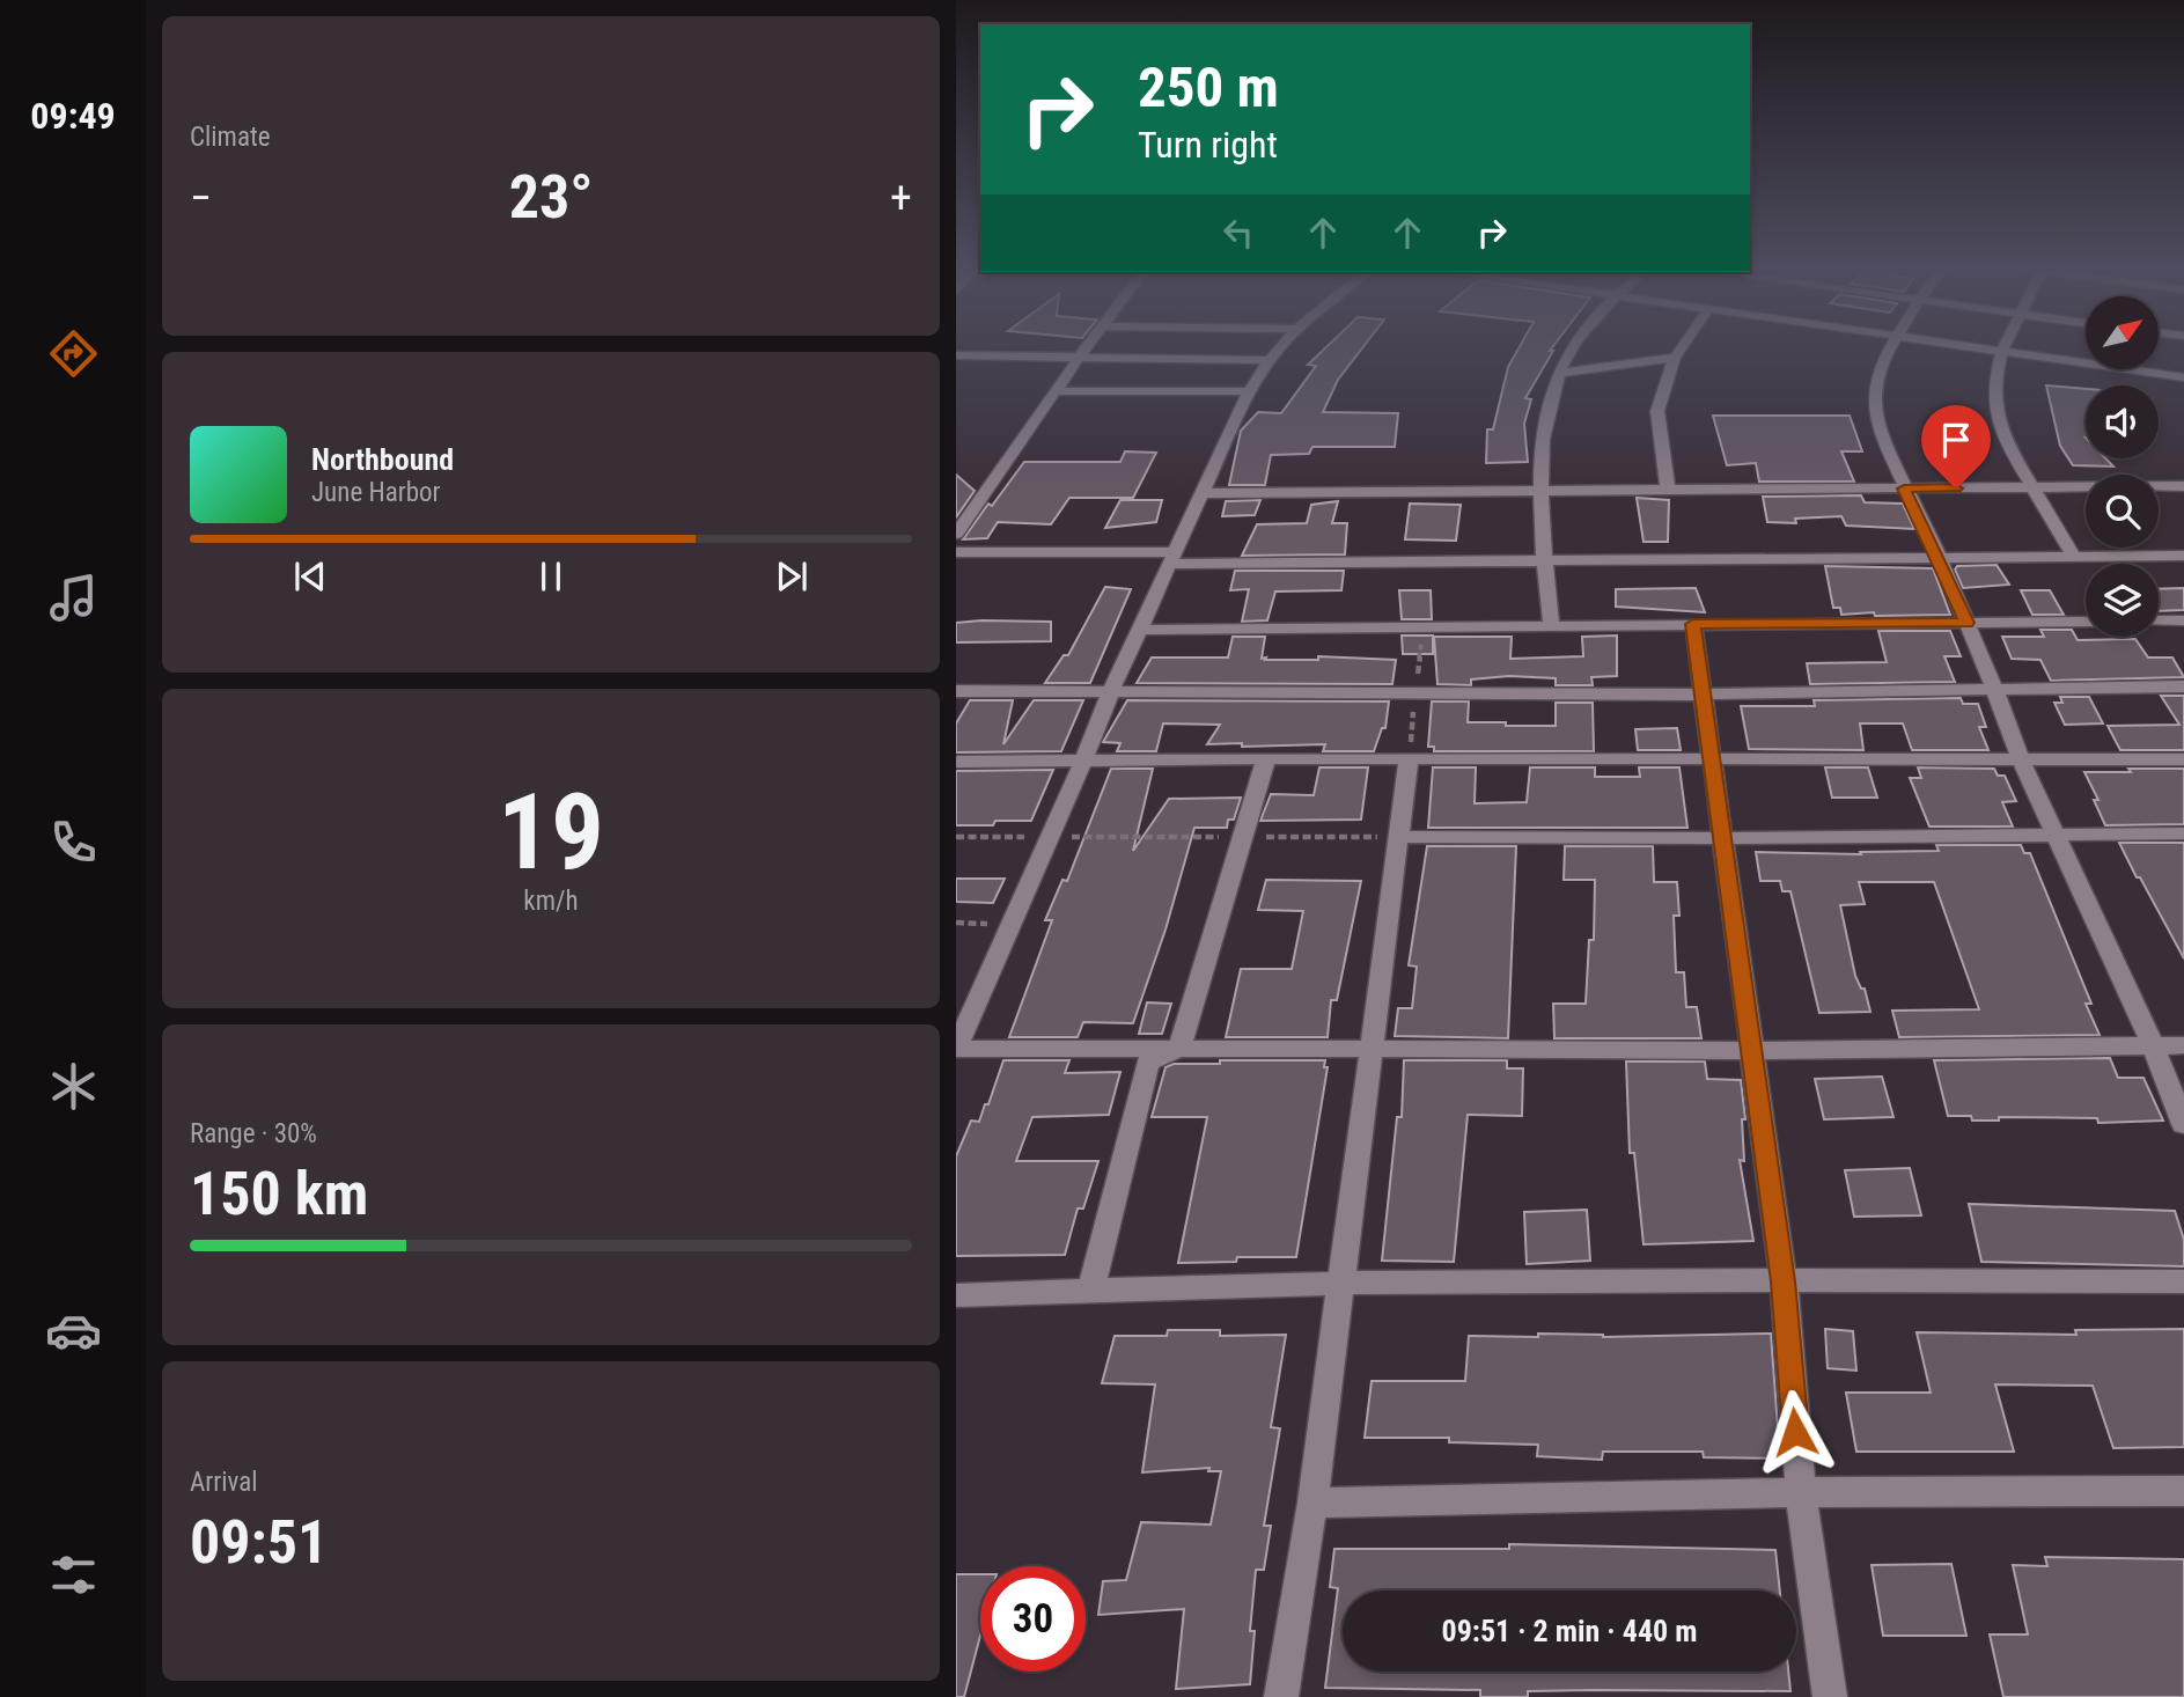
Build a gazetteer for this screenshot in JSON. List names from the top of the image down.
{
  "north": "top right",
  "page": {
    "tabs": "09:49",
    "tile": [
      "Climate",
      ["19", "km/h"],
      ["Range · 30%", "150 km"],
      ["Arrival", "09:51"]
    ],
    "turn": ["250 m", "Turn right"],
    "heat": ["−", "23°", "+"],
    "song": ["Northbound", "June Harbor"],
    "limit": "30",
    "trip": "09:51 · 2 min · 440 m"
  }
}
